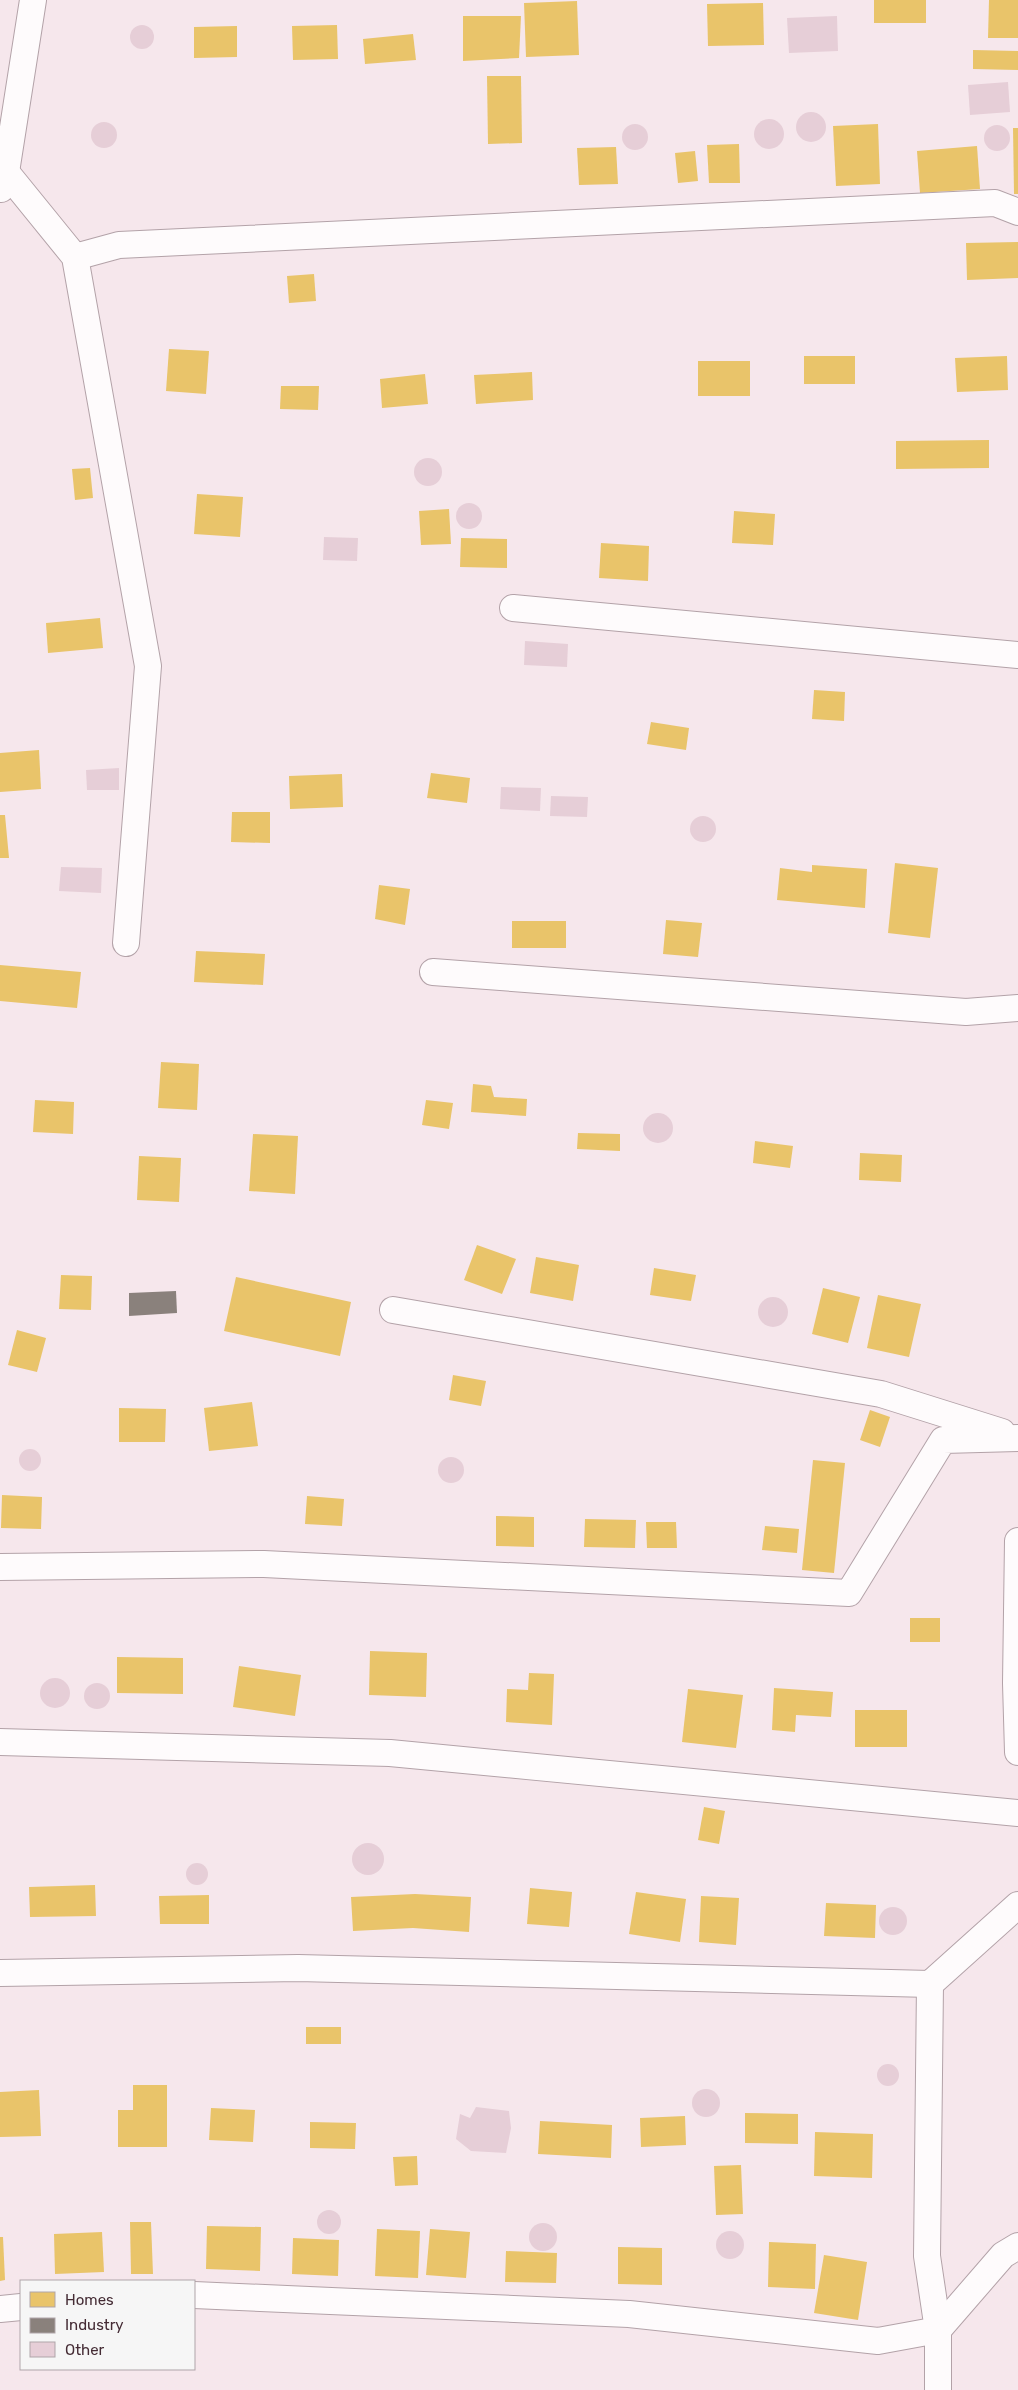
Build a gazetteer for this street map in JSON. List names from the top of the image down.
{
  "legend": ["Homes", "Industry", "Other"]
}
